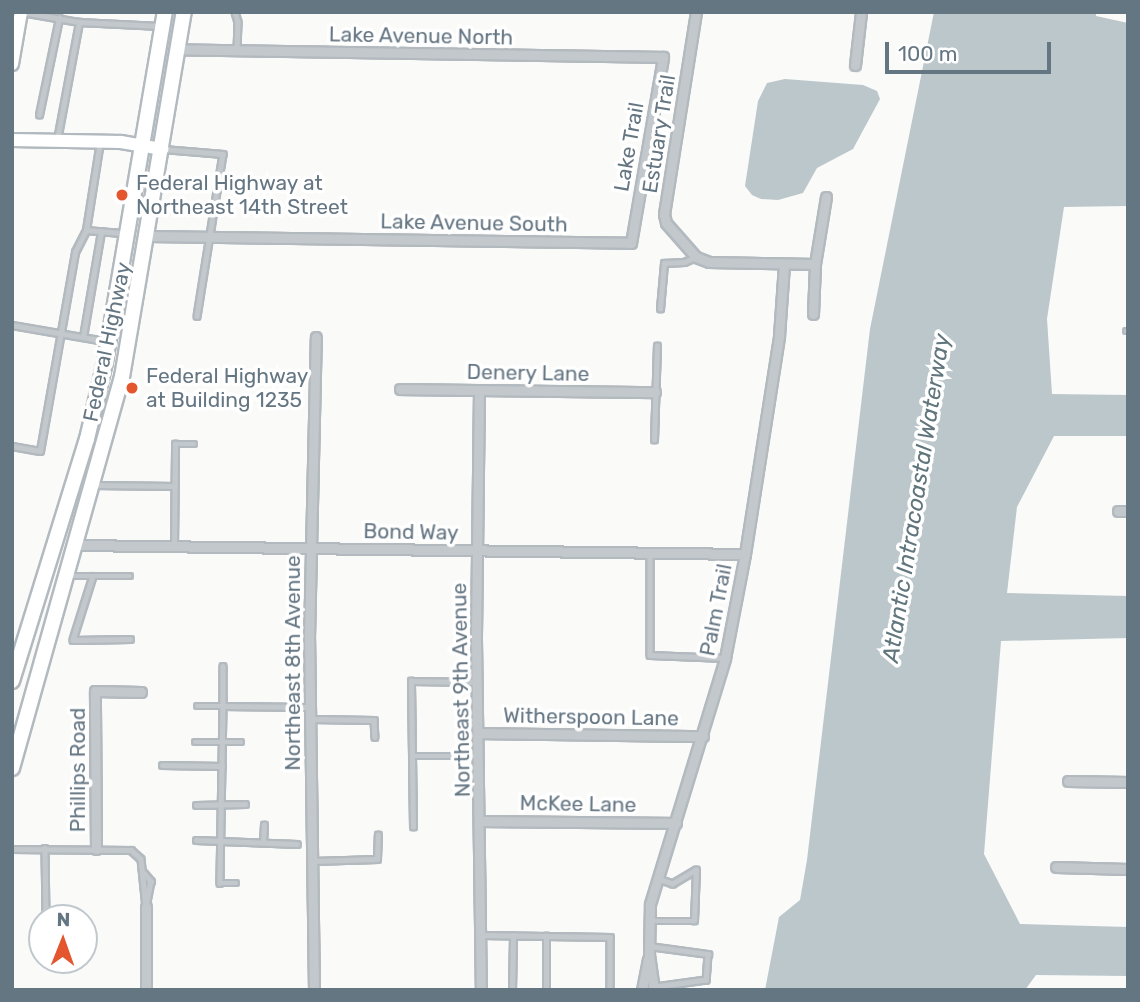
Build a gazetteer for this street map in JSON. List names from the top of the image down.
{
  "streets": {
    "main road": ["Federal Highway"],
    "street": [
      "Lake Avenue North",
      "Estuary Trail",
      "Lake Trail",
      "Lake Avenue South",
      "Denery Lane",
      "Bond Way",
      "Palm Trail",
      "Northeast 8th Avenue",
      "Northeast 9th Avenue",
      "Witherspoon Lane",
      "Phillips Road",
      "McKee Lane"
    ]
  },
  "crossings": [
    ["Lake Avenue North", "Lake Trail"],
    ["Lake Avenue North", "Federal Highway"],
    ["Lake Trail", "Lake Avenue South"],
    ["Lake Avenue South", "Federal Highway"],
    ["Federal Highway", "Bond Way"],
    ["Denery Lane", "Northeast 9th Avenue"],
    ["Bond Way", "Palm Trail"],
    ["Bond Way", "Northeast 8th Avenue"],
    ["Bond Way", "Northeast 9th Avenue"],
    ["Palm Trail", "Witherspoon Lane"],
    ["Palm Trail", "McKee Lane"],
    ["Northeast 9th Avenue", "Witherspoon Lane"],
    ["Northeast 9th Avenue", "McKee Lane"]
  ],
  "water": ["Atlantic Intracoastal Waterway"],
  "places": ["Federal Highway at Northeast 14th Street", "Federal Highway at Building 1235"],
  "scale_bar": "100 m",
  "north": "top"
}
